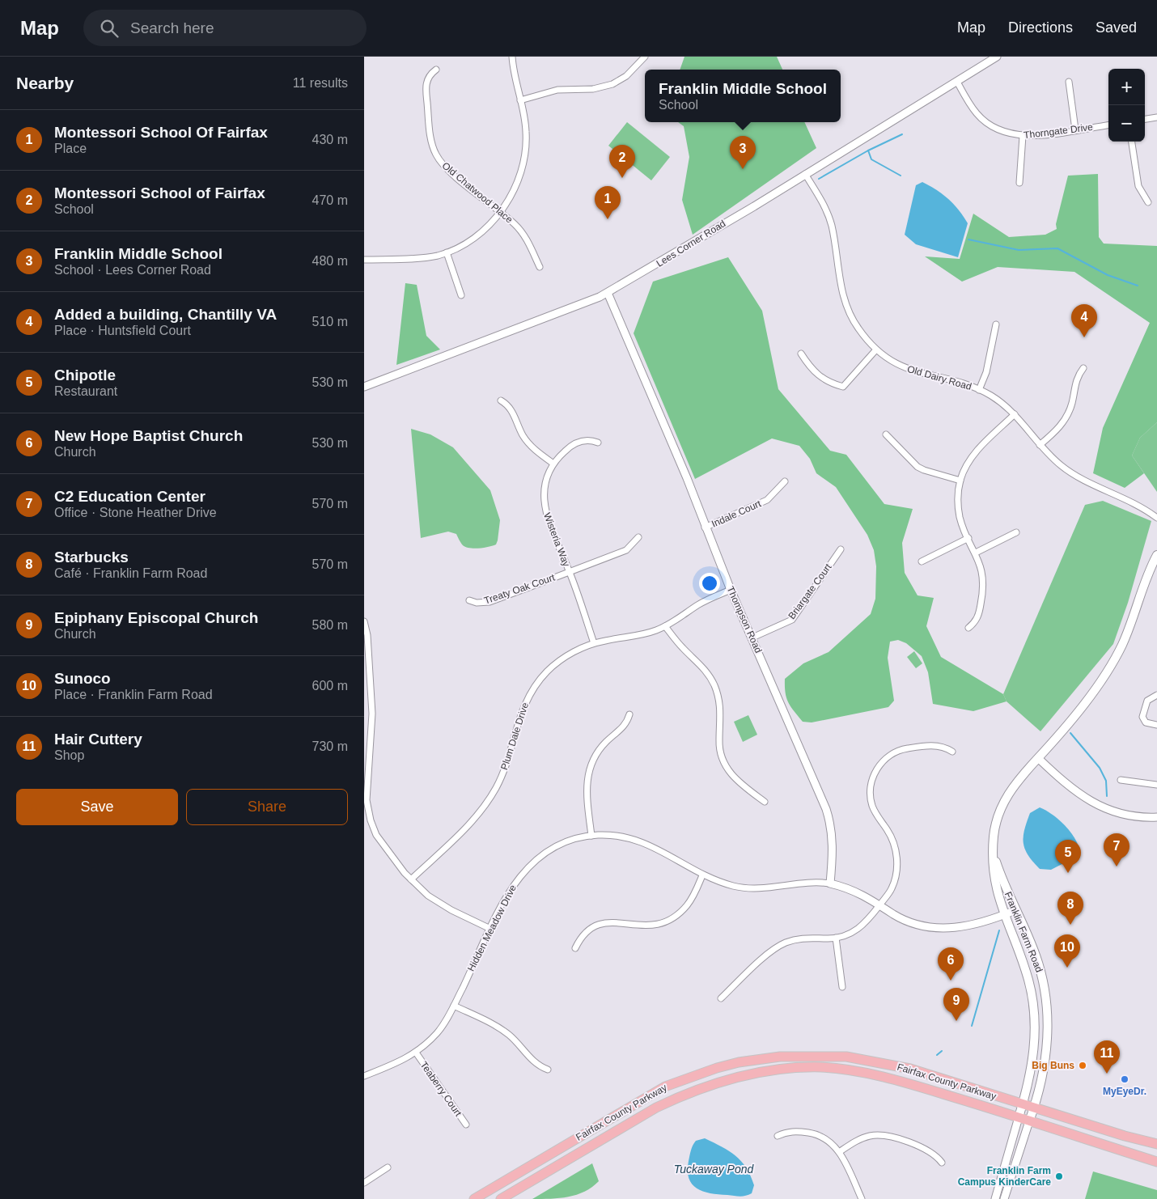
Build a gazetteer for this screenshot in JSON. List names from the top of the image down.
{
  "streets": {
    "highway": ["Fairfax County Parkway"],
    "main road": ["Franklin Farm Road"],
    "street": [
      "Thorngate Drive",
      "Old Chatwood Place",
      "Lees Corner Road",
      "Old Dairy Road",
      "Indale Court",
      "Wisteria Way",
      "Treaty Oak Court",
      "Briargate Court",
      "Thompson Road",
      "Plum Dale Drive",
      "Hidden Meadow Drive",
      "Teaberry Court"
    ]
  },
  "crossings": [
    ["Thorngate Drive", "Lees Corner Road"],
    ["Lees Corner Road", "Old Dairy Road"],
    ["Lees Corner Road", "Thompson Road"],
    ["Indale Court", "Thompson Road"],
    ["Wisteria Way", "Treaty Oak Court"],
    ["Wisteria Way", "Plum Dale Drive"],
    ["Briargate Court", "Thompson Road"],
    ["Thompson Road", "Plum Dale Drive"],
    ["Thompson Road", "Hidden Meadow Drive"],
    ["Hidden Meadow Drive", "Franklin Farm Road"],
    ["Hidden Meadow Drive", "Teaberry Court"],
    ["Franklin Farm Road", "Fairfax County Parkway"]
  ],
  "water": ["Tuckaway Pond"],
  "places": ["Big Buns", "MyEyeDr.", "Franklin Farm Campus KinderCare"],
  "page": {
    "header": "Map",
    "search": "Search here",
    "nav": ["Map", "Directions", "Saved"],
    "heading": ["Nearby", "11 results"],
    "map_buttons": ["+", "−"],
    "popup": ["Franklin Middle School", "School"],
    "list": [
      {
        "mark": "1",
        "name": "Montessori School Of Fairfax",
        "note": "Place",
        "value": "430 m"
      },
      {
        "mark": "2",
        "name": "Montessori School of Fairfax",
        "note": "School",
        "value": "470 m"
      },
      {
        "mark": "3",
        "name": "Franklin Middle School",
        "note": "School · Lees Corner Road",
        "value": "480 m"
      },
      {
        "mark": "4",
        "name": "Added a building, Chantilly VA",
        "note": "Place · Huntsfield Court",
        "value": "510 m"
      },
      {
        "mark": "5",
        "name": "Chipotle",
        "note": "Restaurant",
        "value": "530 m"
      },
      {
        "mark": "6",
        "name": "New Hope Baptist Church",
        "note": "Church",
        "value": "530 m"
      },
      {
        "mark": "7",
        "name": "C2 Education Center",
        "note": "Office · Stone Heather Drive",
        "value": "570 m"
      },
      {
        "mark": "8",
        "name": "Starbucks",
        "note": "Café · Franklin Farm Road",
        "value": "570 m"
      },
      {
        "mark": "9",
        "name": "Epiphany Episcopal Church",
        "note": "Church",
        "value": "580 m"
      },
      {
        "mark": "10",
        "name": "Sunoco",
        "note": "Place · Franklin Farm Road",
        "value": "600 m"
      },
      {
        "mark": "11",
        "name": "Hair Cuttery",
        "note": "Shop",
        "value": "730 m"
      }
    ],
    "pins": [
      "3",
      "2",
      "1",
      "4",
      "7",
      "5",
      "8",
      "10",
      "6",
      "9",
      "11"
    ],
    "buttons": ["Save", "Share"]
  }
}
